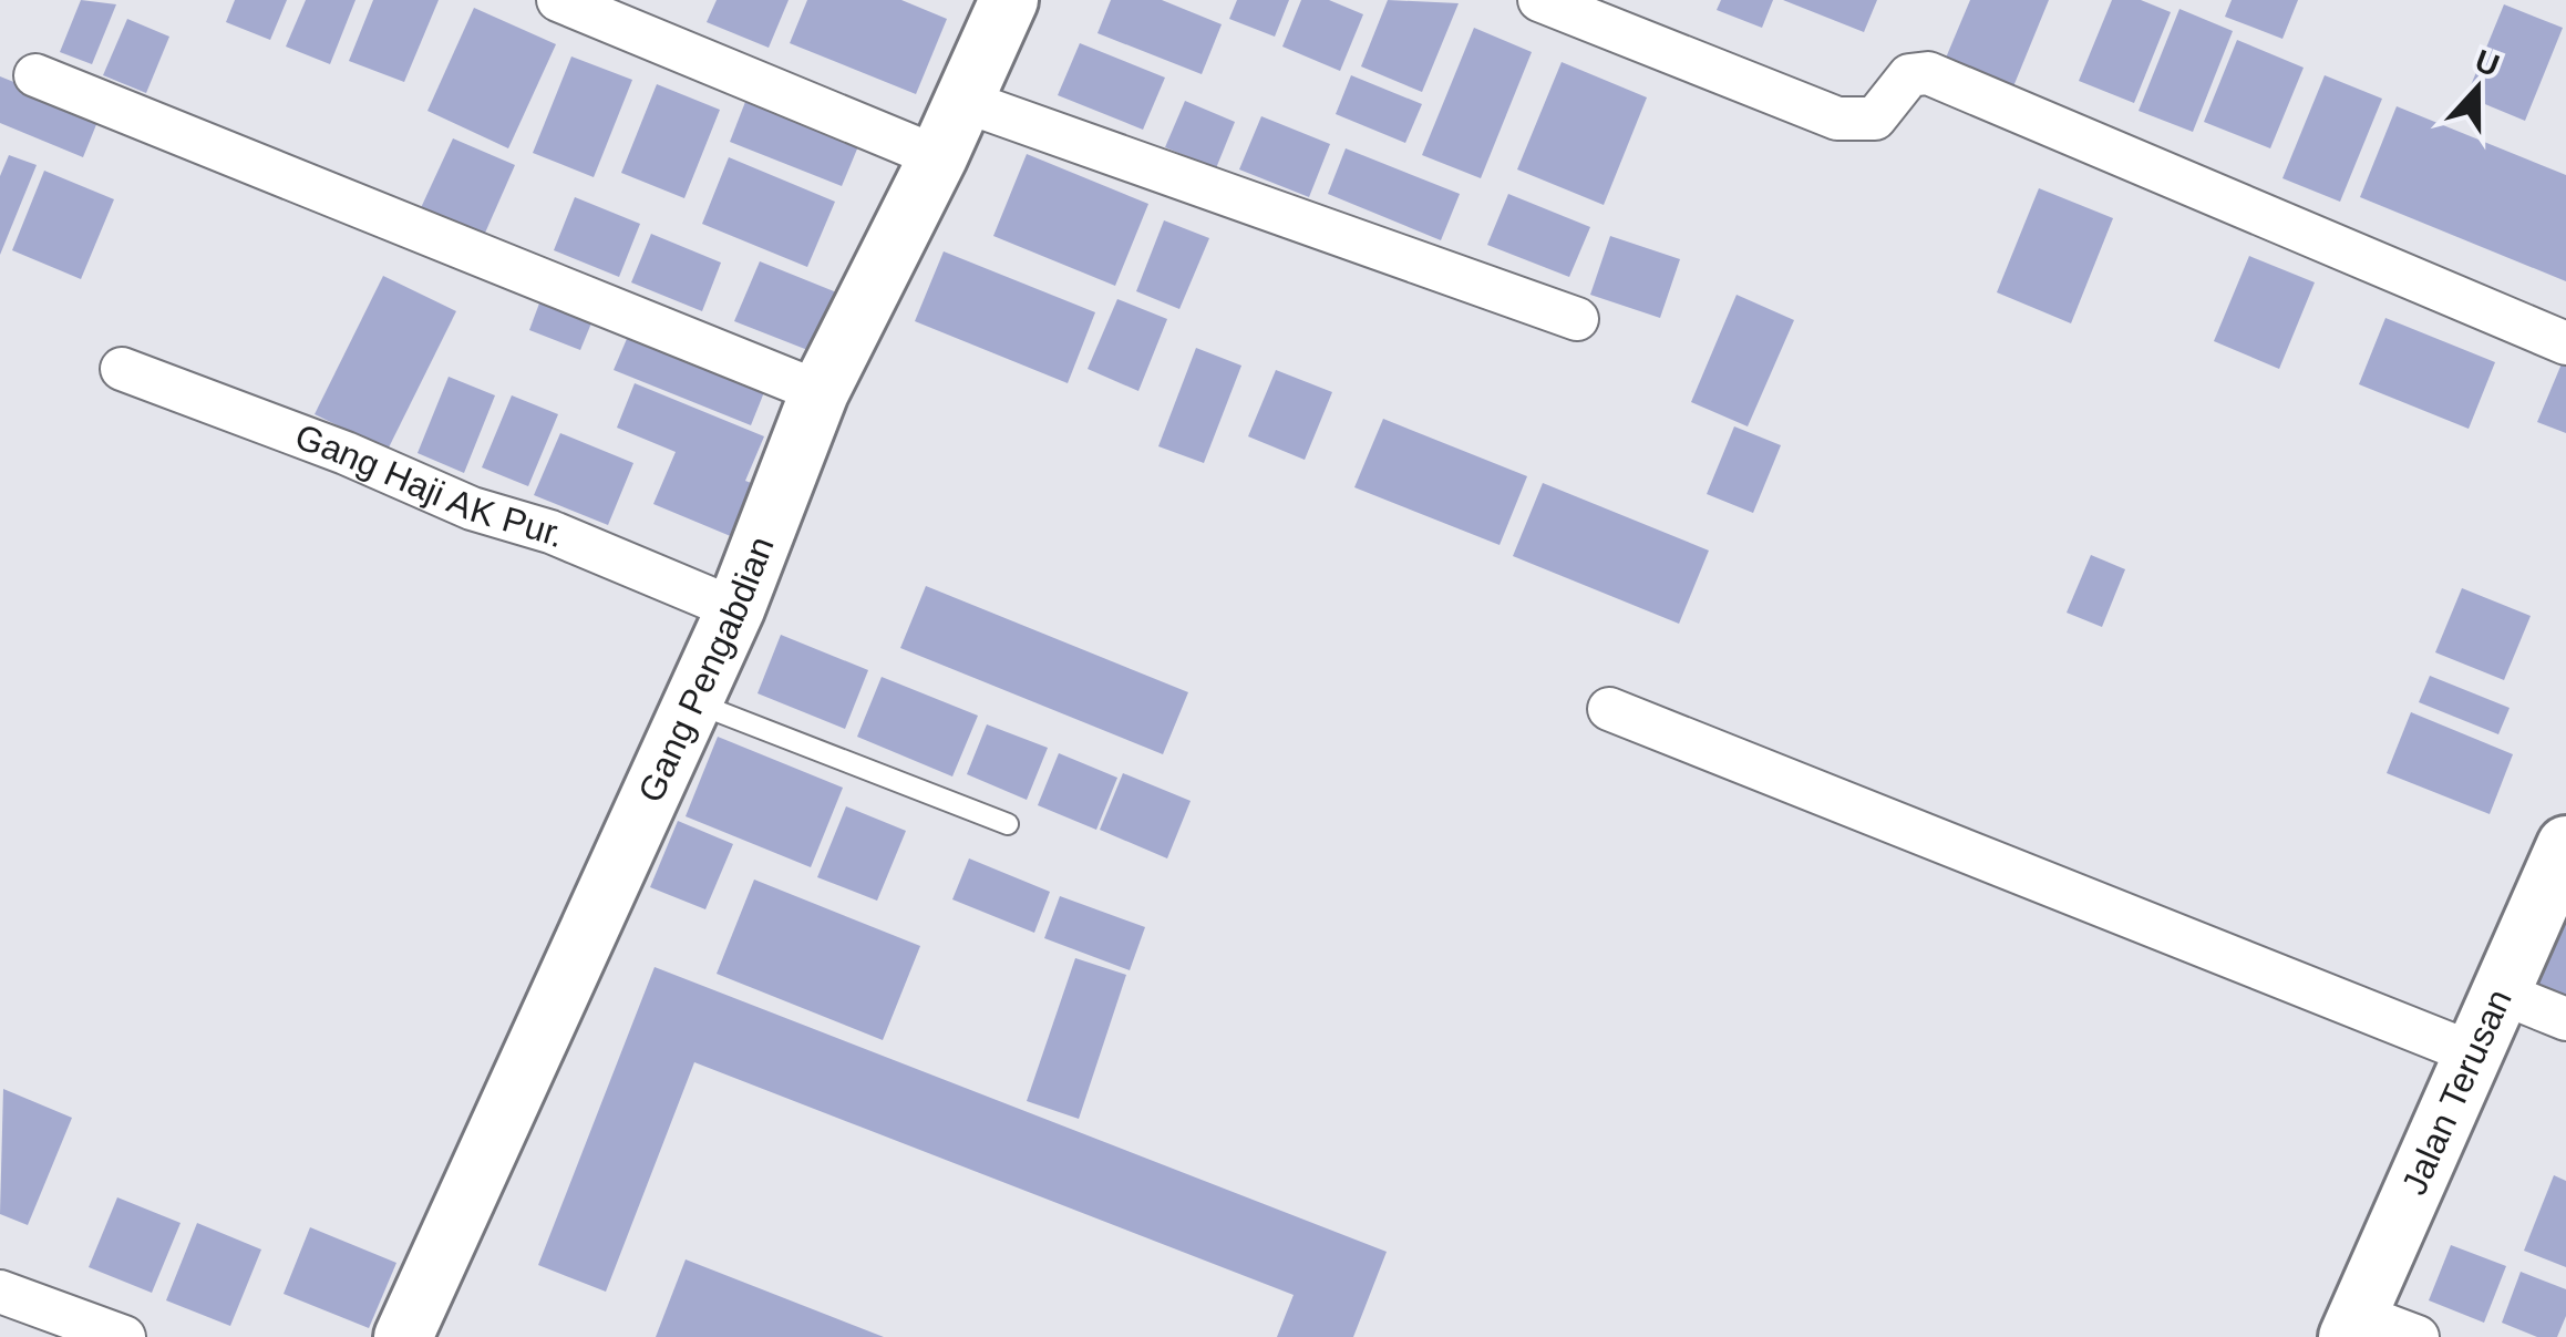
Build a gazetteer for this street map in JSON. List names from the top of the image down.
{
  "streets": {
    "street": ["Gang Haji AK Pur.", "Gang Pengabdian", "Jalan Terusan"]
  },
  "crossings": [
    ["Gang Haji AK Pur.", "Gang Pengabdian"]
  ],
  "north": "top"
}
